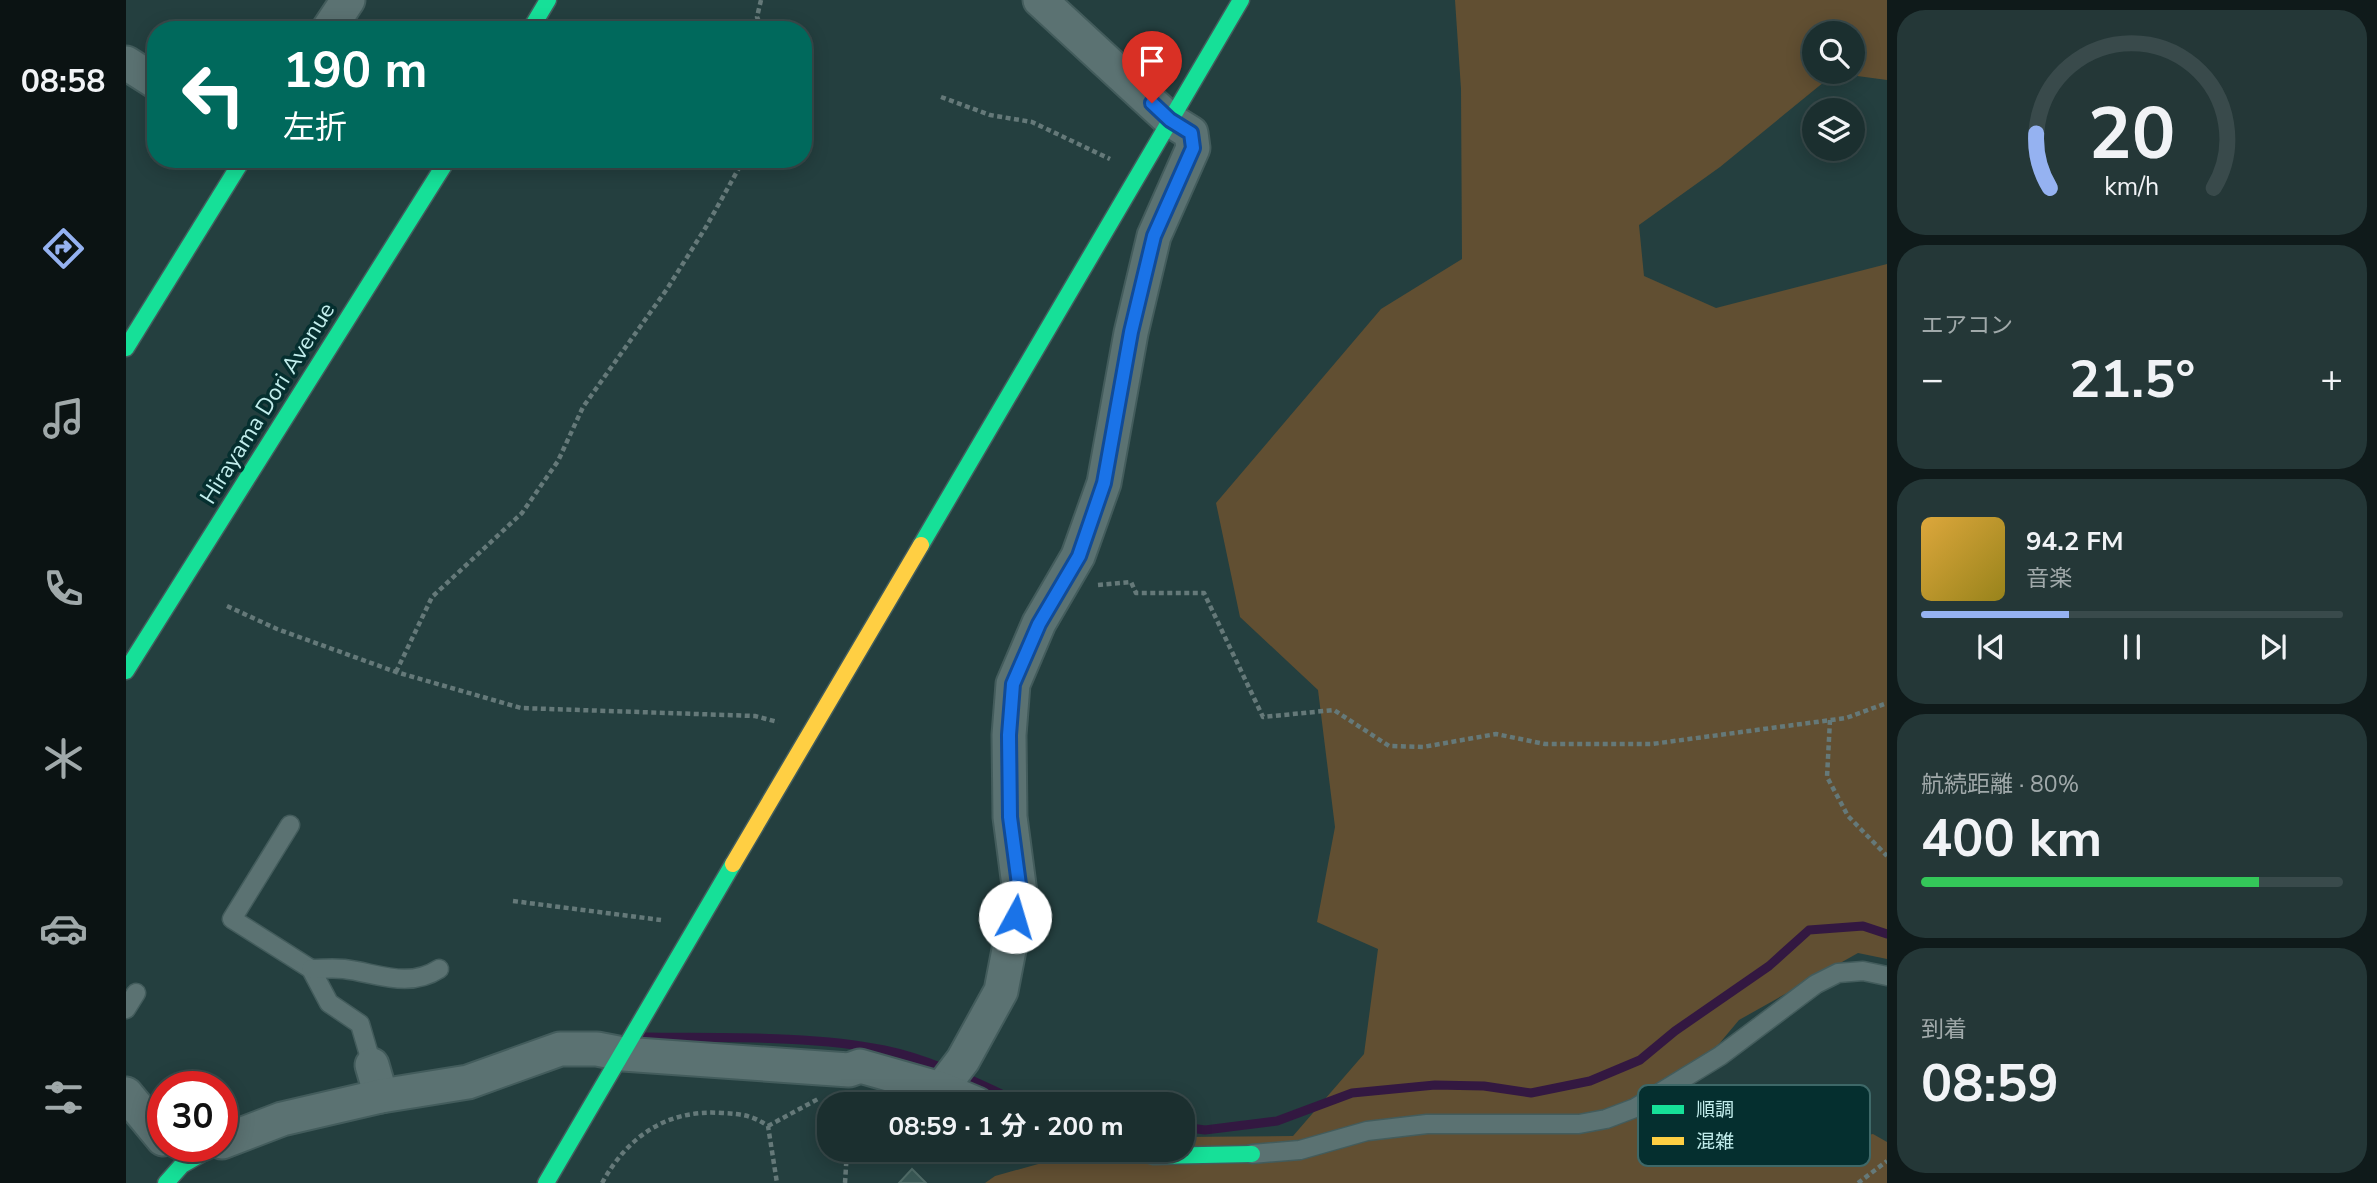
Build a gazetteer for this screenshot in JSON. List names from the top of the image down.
{
  "streets": {
    "street": ["Hirayama Dori Avenue"]
  },
  "legend": ["順調", "混雑"],
  "page": {
    "tabs": "08:58",
    "turn": ["190 m", "左折"],
    "tile": [
      "エアコン",
      ["航続距離 · 80%", "400 km"],
      ["到着", "08:59"]
    ],
    "heat": ["−", "21.5°", "+"],
    "song": ["94.2 FM", "音楽"],
    "limit": "30",
    "trip": "08:59 · 1 分 · 200 m",
    "gauge": ["20", "km/h"]
  }
}
